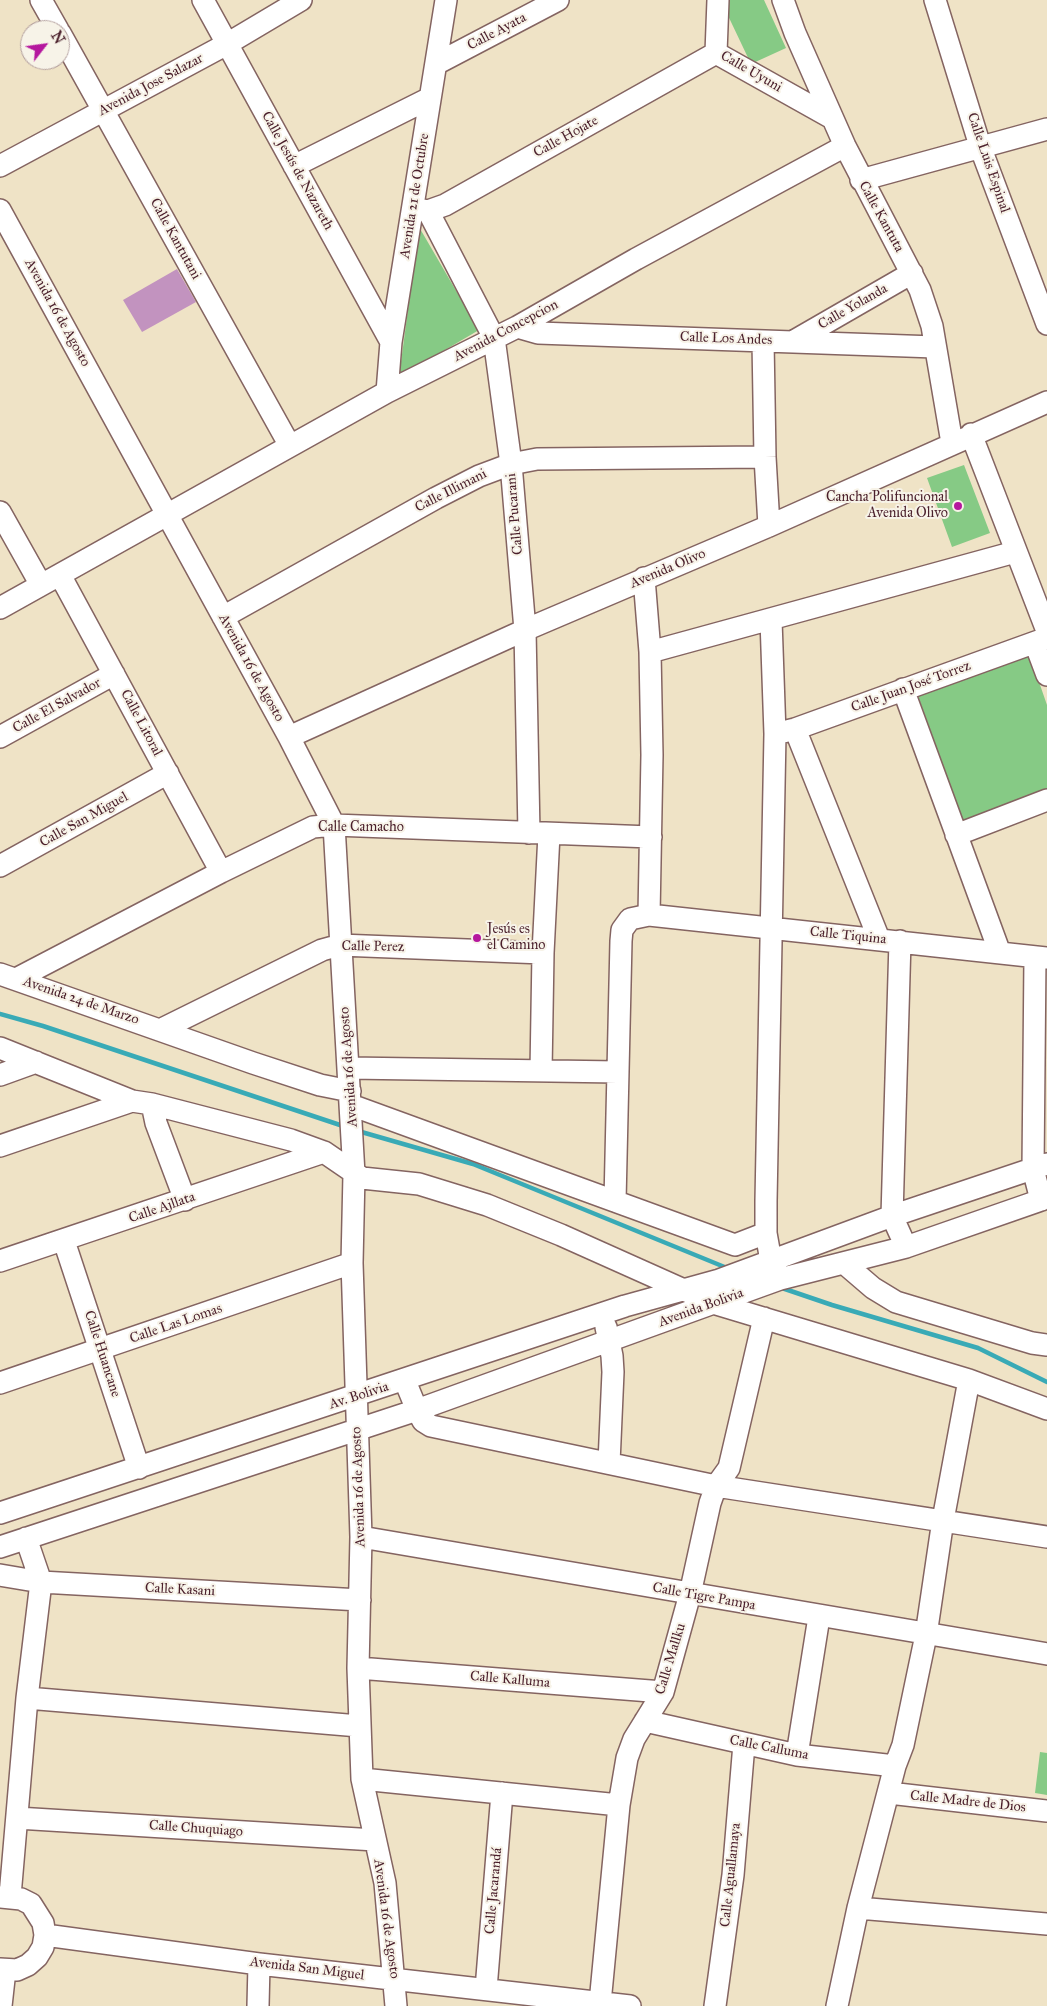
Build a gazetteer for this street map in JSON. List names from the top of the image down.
{
  "streets": {
    "street": [
      "Calle Ayata",
      "Calle Uyuni",
      "Avenida Jose Salazar",
      "Calle Hojate",
      "Calle Luis Espinal",
      "Calle Jesús de Nazareth",
      "Avenida 21 de Octubre",
      "Calle Kantuta",
      "Calle Kantutani",
      "Calle Yolanda",
      "Avenida 16 de Agosto",
      "Avenida Concepcion",
      "Calle Los Andes",
      "Calle Illimani",
      "Calle Pucarani",
      "Avenida Olivo",
      "Calle Juan José Torrez",
      "Calle El Salvador",
      "Calle Litoral",
      "Calle San Miguel",
      "Calle Camacho",
      "Calle Tiquina",
      "Calle Perez",
      "Avenida 24 de Marzo",
      "Calle Ajllata",
      "Avenida Bolivia",
      "Calle Las Lomas",
      "Calle Huancane",
      "Av. Bolivia",
      "Calle Kasani",
      "Calle Tigre Pampa",
      "Calle Mallku",
      "Calle Kalluma",
      "Calle Calluma",
      "Calle Madre de Dios",
      "Calle Chuquiago",
      "Calle Aguallamaya",
      "Calle Jacarandá",
      "Avenida San Miguel"
    ]
  },
  "crossings": [
    ["Calle Ayata", "Avenida 21 de Octubre"],
    ["Calle Uyuni", "Calle Hojate"],
    ["Calle Uyuni", "Calle Kantuta"],
    ["Avenida Jose Salazar", "Calle Jesús de Nazareth"],
    ["Avenida Jose Salazar", "Calle Kantutani"],
    ["Calle Hojate", "Avenida 21 de Octubre"],
    ["Calle Hojate", "Calle Pucarani"],
    ["Calle Jesús de Nazareth", "Avenida 21 de Octubre"],
    ["Avenida 21 de Octubre", "Avenida Concepcion"],
    ["Avenida 21 de Octubre", "Calle Pucarani"],
    ["Calle Kantuta", "Calle Yolanda"],
    ["Calle Kantuta", "Avenida Concepcion"],
    ["Calle Kantuta", "Calle Los Andes"],
    ["Calle Kantuta", "Avenida Olivo"],
    ["Calle Kantutani", "Avenida Concepcion"],
    ["Calle Yolanda", "Calle Los Andes"],
    ["Avenida 16 de Agosto", "Avenida Concepcion"],
    ["Avenida 16 de Agosto", "Calle Illimani"],
    ["Avenida 16 de Agosto", "Avenida Olivo"],
    ["Avenida 16 de Agosto", "Calle Camacho"],
    ["Avenida 16 de Agosto", "Calle Perez"],
    ["Avenida 16 de Agosto", "Avenida 24 de Marzo"],
    ["Avenida 16 de Agosto", "Avenida Bolivia"],
    ["Avenida 16 de Agosto", "Calle Las Lomas"],
    ["Avenida 16 de Agosto", "Av. Bolivia"],
    ["Avenida 16 de Agosto", "Calle Kasani"],
    ["Avenida 16 de Agosto", "Calle Tigre Pampa"],
    ["Avenida 16 de Agosto", "Calle Kalluma"],
    ["Avenida 16 de Agosto", "Calle Chuquiago"],
    ["Avenida 16 de Agosto", "Avenida San Miguel"],
    ["Avenida Concepcion", "Calle Los Andes"],
    ["Avenida Concepcion", "Calle Pucarani"],
    ["Avenida Concepcion", "Calle Litoral"],
    ["Calle Illimani", "Calle Pucarani"],
    ["Calle Pucarani", "Avenida Olivo"],
    ["Calle Pucarani", "Calle Camacho"],
    ["Calle Pucarani", "Calle Perez"],
    ["Calle El Salvador", "Calle Litoral"],
    ["Calle Litoral", "Calle San Miguel"],
    ["Calle Litoral", "Calle Camacho"],
    ["Calle Camacho", "Avenida 24 de Marzo"],
    ["Calle Perez", "Avenida 24 de Marzo"],
    ["Calle Ajllata", "Calle Huancane"],
    ["Avenida Bolivia", "Av. Bolivia"],
    ["Calle Las Lomas", "Calle Huancane"],
    ["Calle Huancane", "Av. Bolivia"],
    ["Calle Tigre Pampa", "Calle Mallku"],
    ["Calle Mallku", "Calle Kalluma"],
    ["Calle Mallku", "Calle Calluma"],
    ["Calle Mallku", "Avenida San Miguel"],
    ["Calle Calluma", "Calle Aguallamaya"],
    ["Calle Jacarandá", "Avenida San Miguel"]
  ],
  "places": ["Cancha Polifuncional Avenida Olivo", "Jesús es el Camino"],
  "north": "top right"
}
